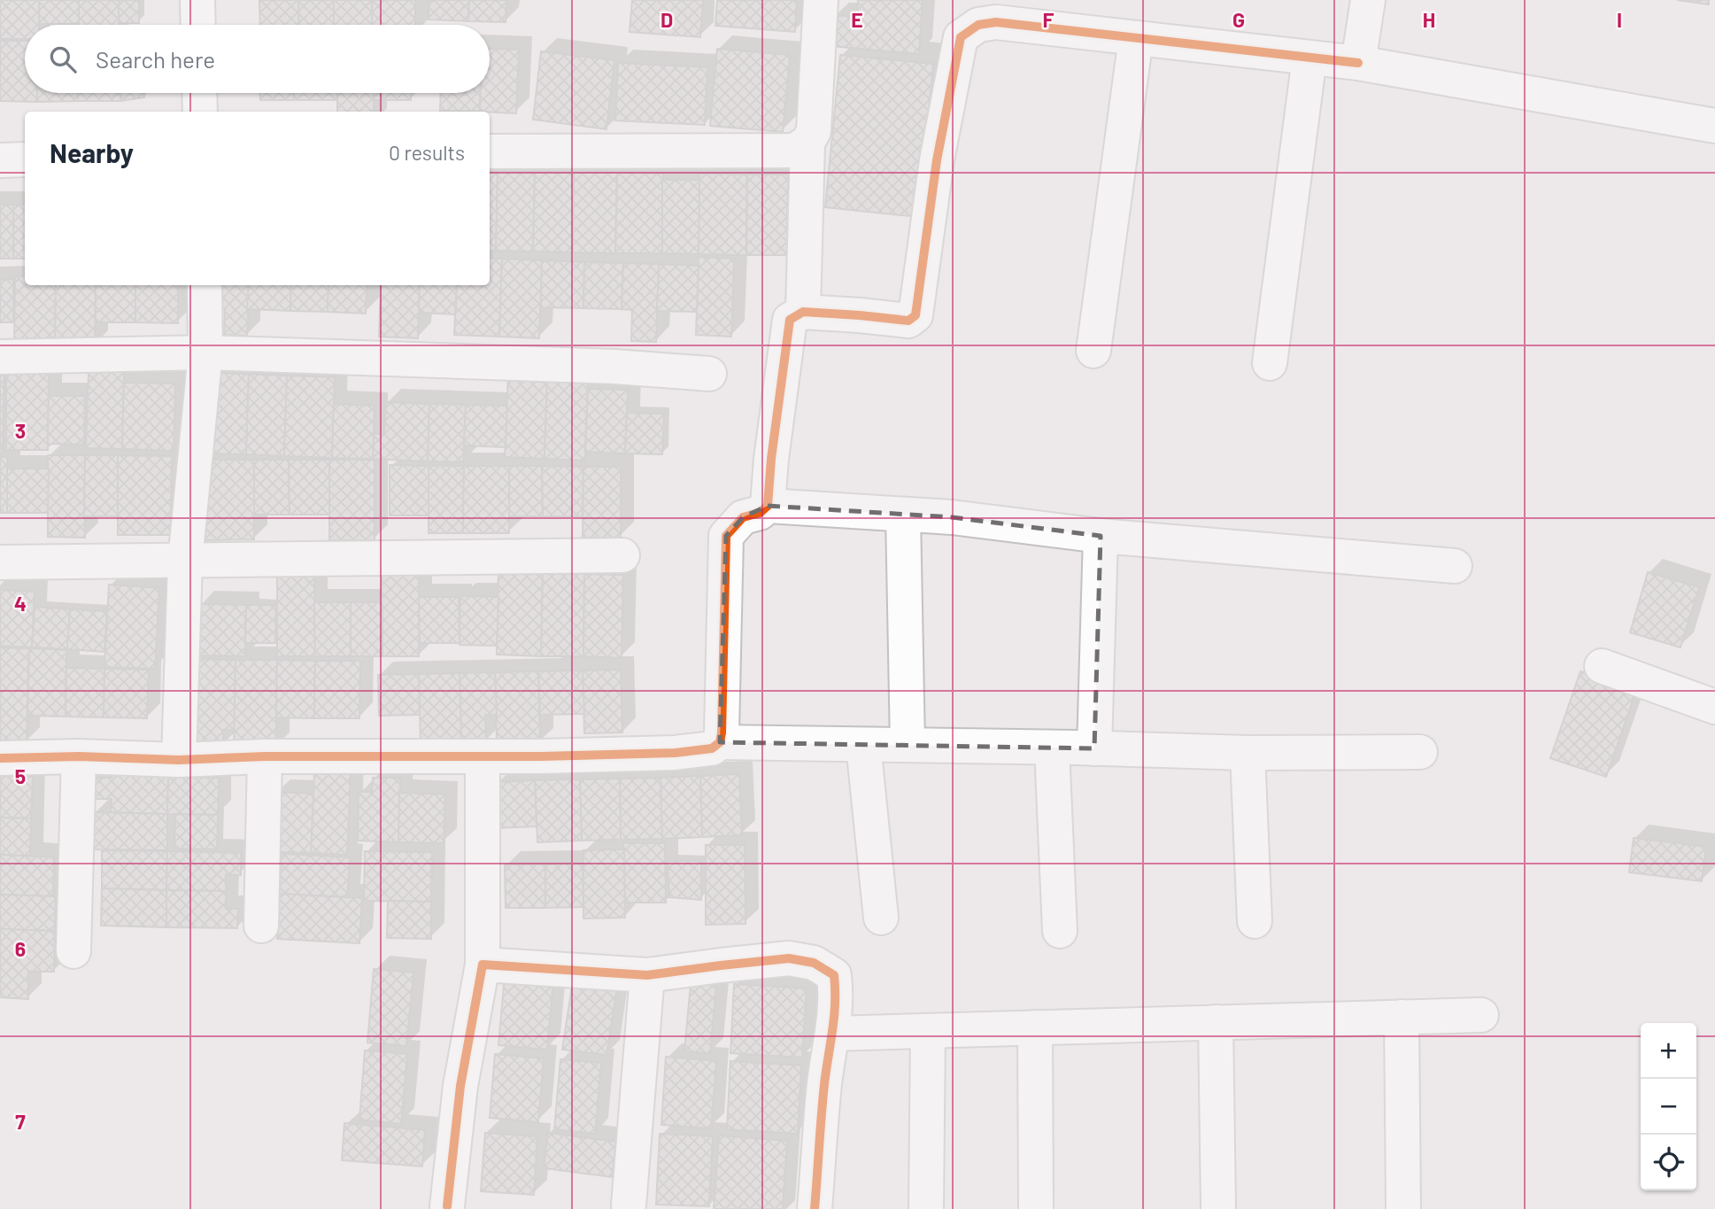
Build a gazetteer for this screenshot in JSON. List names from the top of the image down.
{
  "page": {
    "search": "Search here",
    "heading": ["Nearby", "0 results"],
    "map_buttons": ["+", "−"]
  },
  "grid": {
    "columns": [
      "D",
      "E",
      "F",
      "G",
      "H",
      "I"
    ],
    "rows": [
      "3",
      "4",
      "5",
      "6",
      "7"
    ]
  }
}
